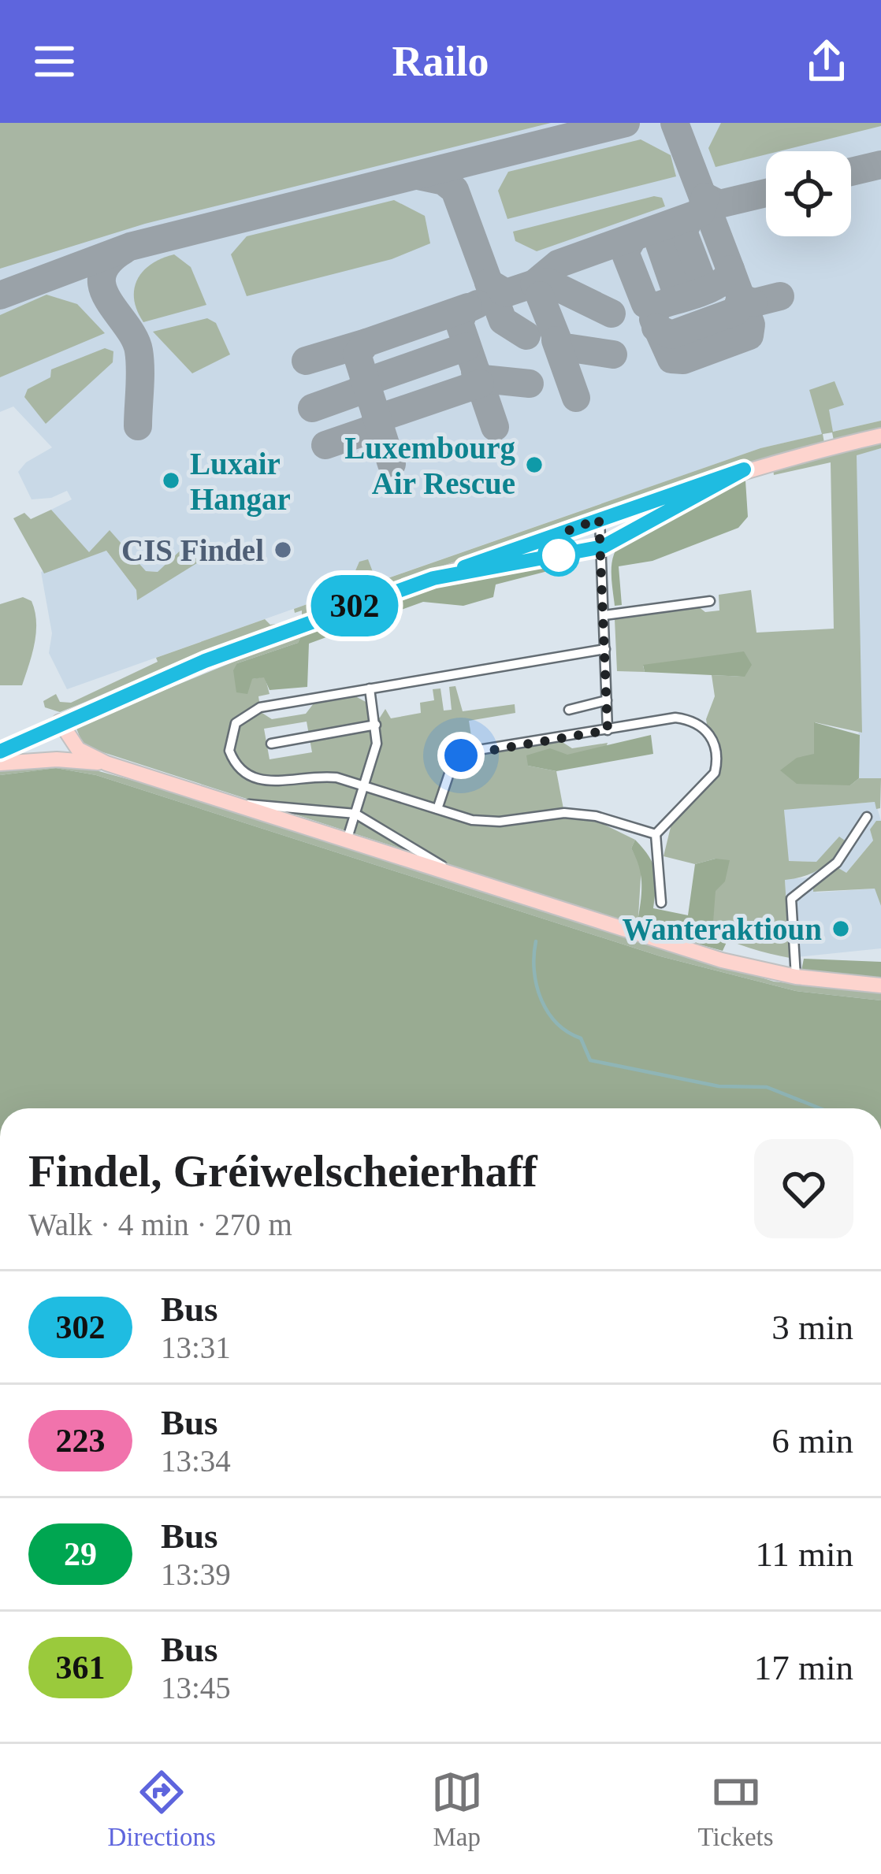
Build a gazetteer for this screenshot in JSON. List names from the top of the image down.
{
  "places": [
    "Luxembourg Air Rescue",
    "Luxair Hangar",
    "CIS Findel",
    "Wanteraktioun"
  ],
  "lines": ["bus line 302"],
  "page": {
    "header": "Railo",
    "on_map": "302",
    "heading": ["Findel, Gréiwelscheierhaff", "Walk · 4 min · 270 m"],
    "list": [
      {
        "mark": "302",
        "name": "Bus",
        "note": "13:31",
        "value": "3 min"
      },
      {
        "mark": "223",
        "name": "Bus",
        "note": "13:34",
        "value": "6 min"
      },
      {
        "mark": "29",
        "name": "Bus",
        "note": "13:39",
        "value": "11 min"
      },
      {
        "mark": "361",
        "name": "Bus",
        "note": "13:45",
        "value": "17 min"
      }
    ],
    "tabs": ["Directions", "Map", "Tickets"]
  }
}
